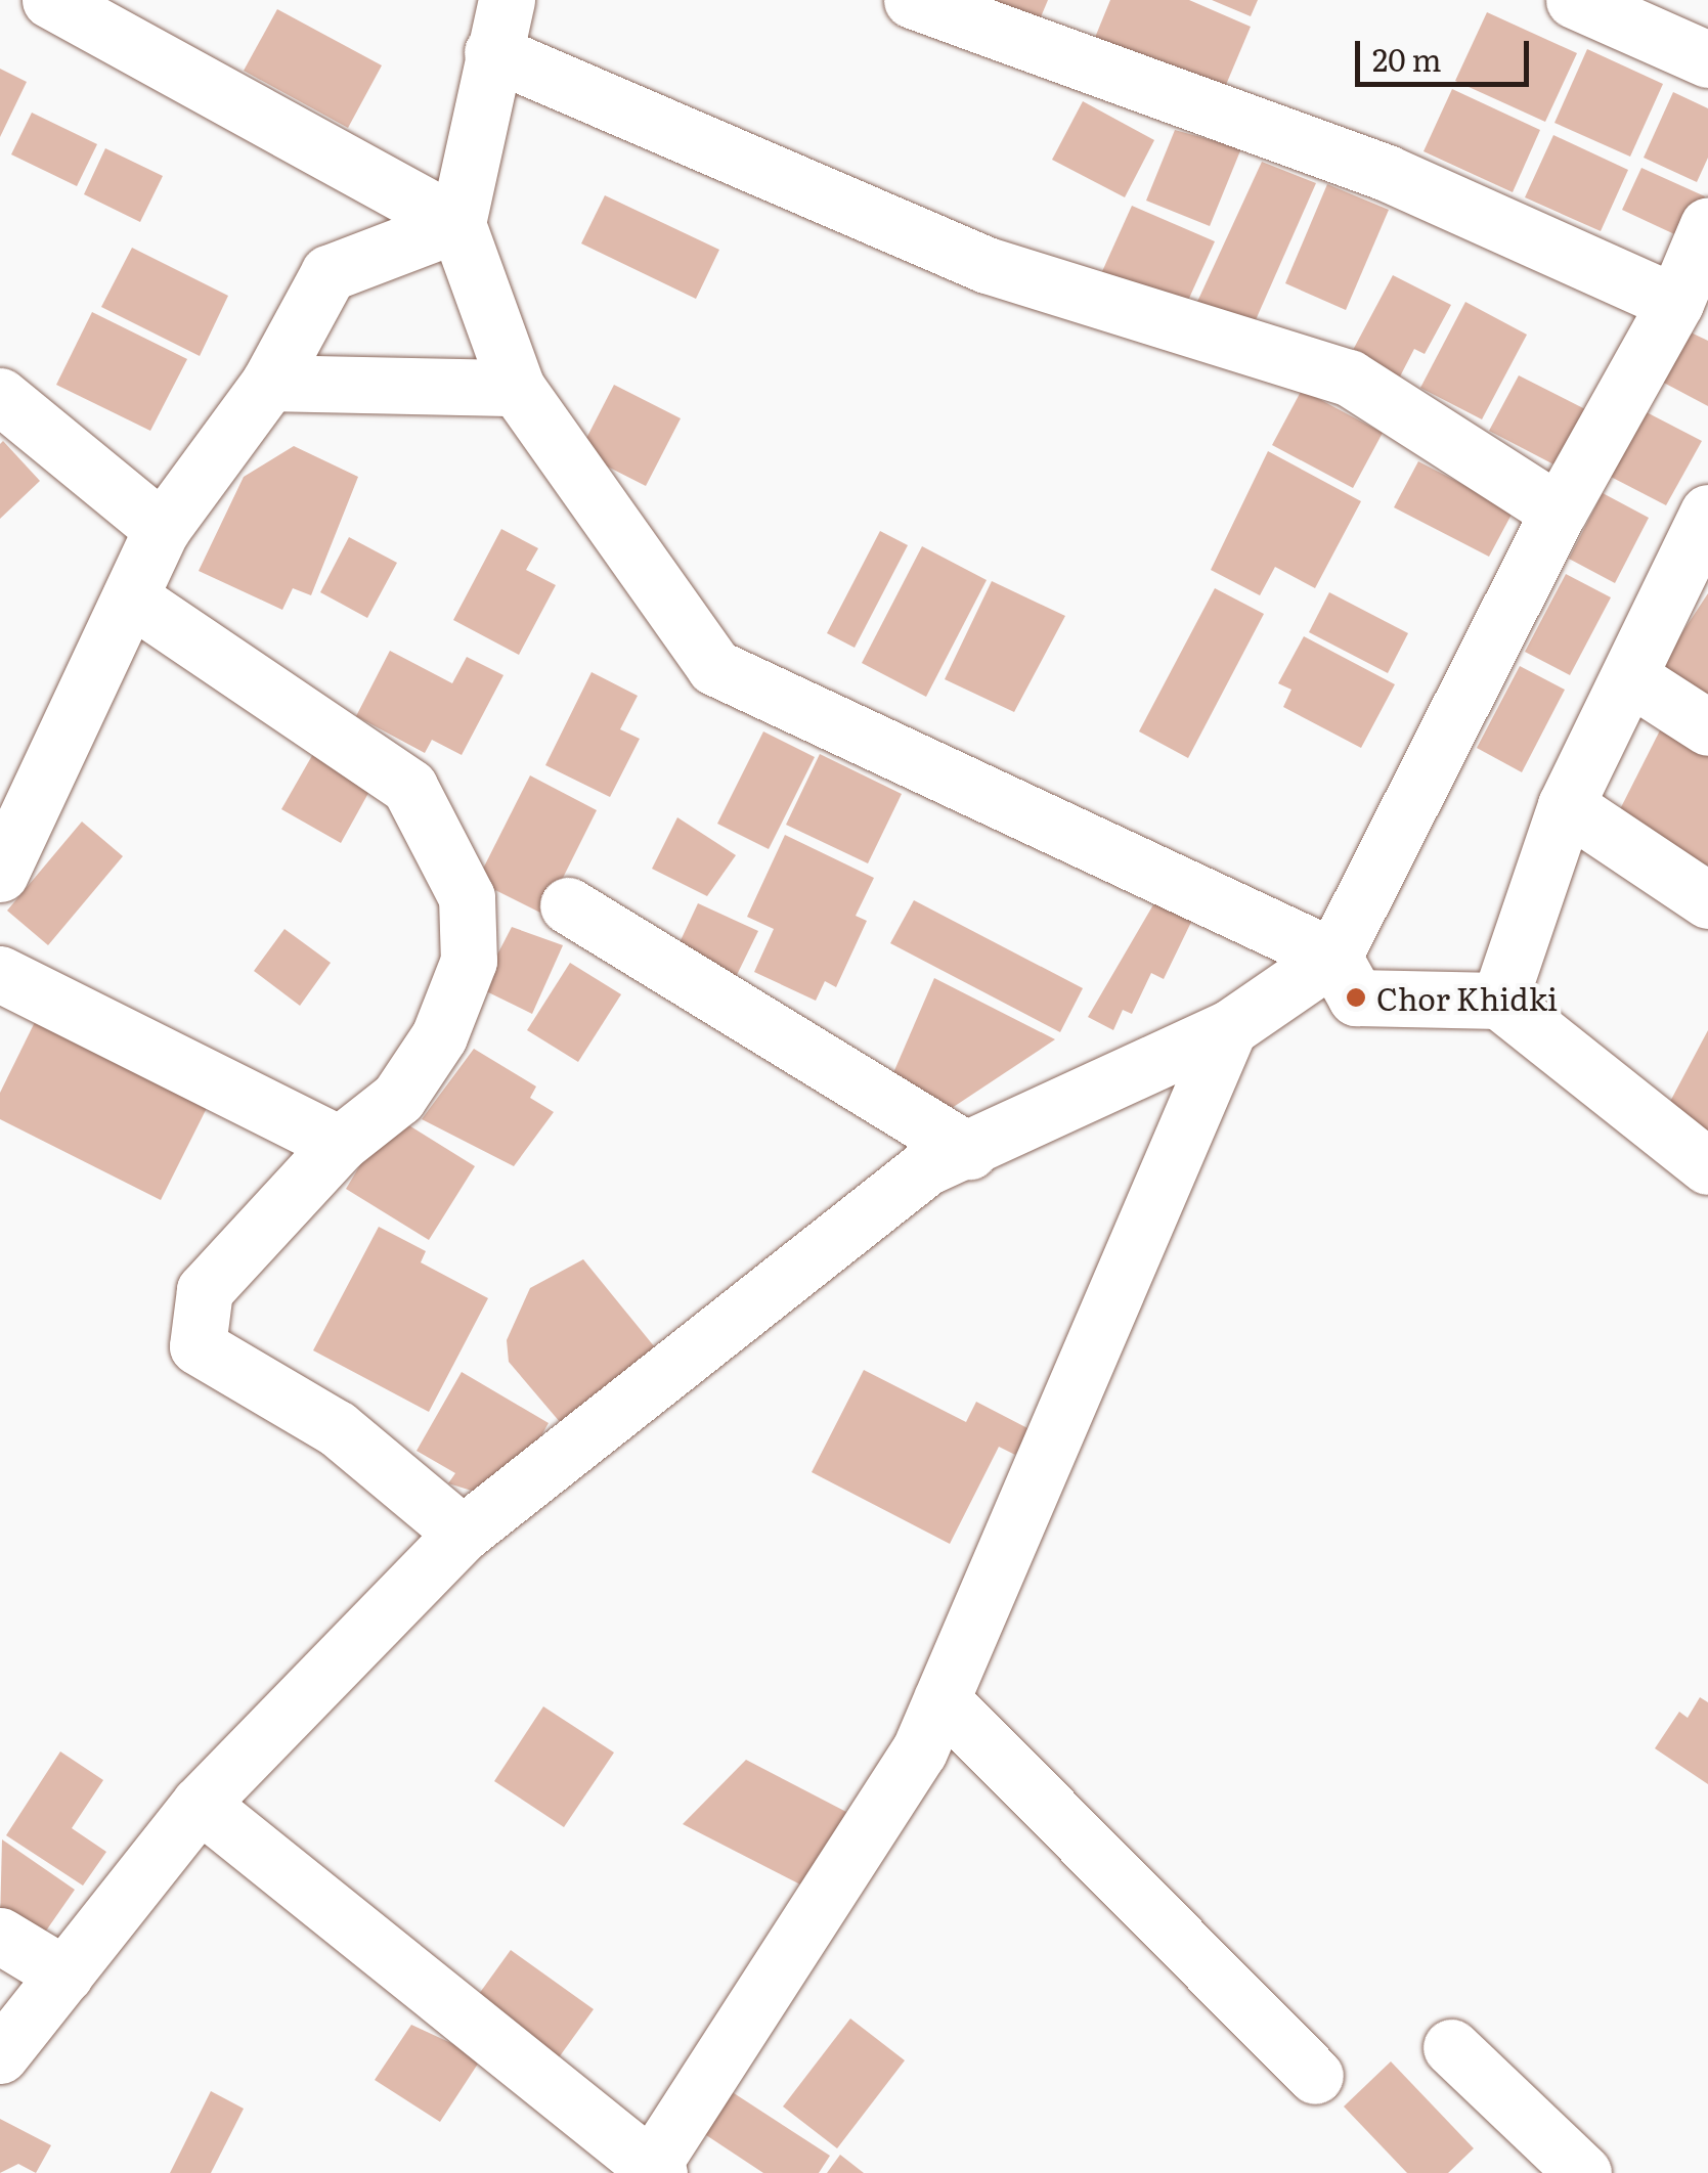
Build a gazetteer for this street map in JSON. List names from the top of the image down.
{
  "places": ["Chor Khidki"],
  "scale_bar": "20 m"
}
